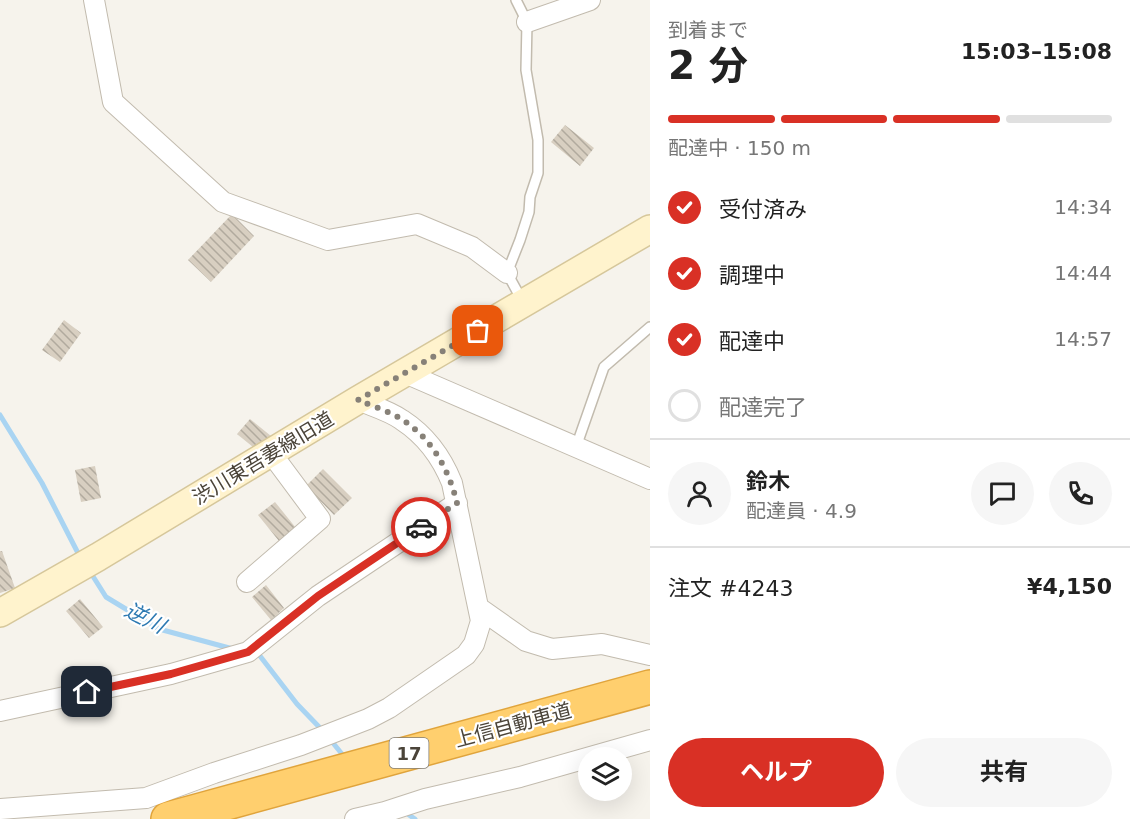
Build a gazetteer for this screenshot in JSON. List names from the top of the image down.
{
  "streets": {
    "highway": ["上信自動車道", "17"],
    "street": ["渋川東吾妻線旧道"]
  },
  "water": ["逆川"],
  "page": {
    "heading": ["2 分", "到着まで", "15:03–15:08"],
    "panel": [
      "鈴木",
      "配達員 · 4.9",
      "注文 #4243",
      "¥4,150"
    ],
    "bar": "配達中 · 150 m",
    "list": [
      ["受付済み", "14:34"],
      ["調理中", "14:44"],
      ["配達中", "14:57"],
      "配達完了"
    ],
    "buttons": ["ヘルプ", "共有"]
  }
}
